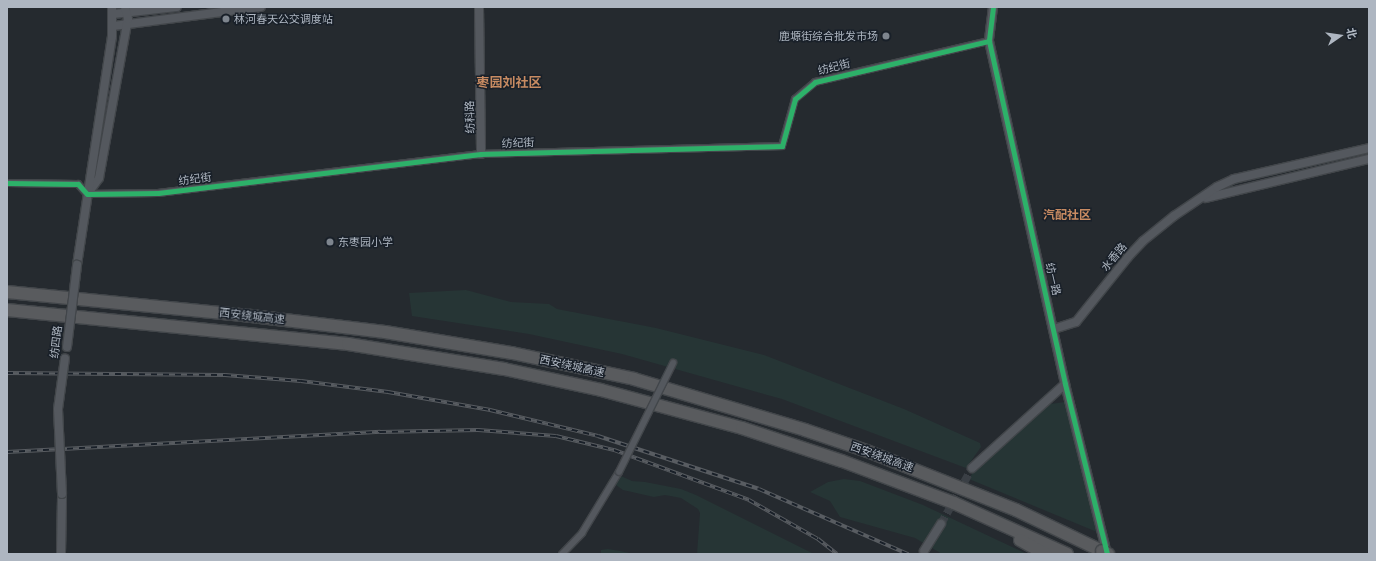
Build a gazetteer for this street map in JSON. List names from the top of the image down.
{
  "streets": {
    "highway": ["西安绕城高速"],
    "street": [
      "纺纪街",
      "纺科路",
      "水香路",
      "纺一路",
      "纺四路"
    ]
  },
  "crossings": [
    ["纺纪街", "纺科路"],
    ["纺纪街", "纺一路"],
    ["纺纪街", "纺四路"],
    ["水香路", "纺一路"],
    ["纺一路", "西安绕城高速"]
  ],
  "districts": ["枣园刘社区", "汽配社区"],
  "places": ["林河春天公交调度站", "鹿塬街综合批发市场", "东枣园小学"],
  "north": "right"
}
